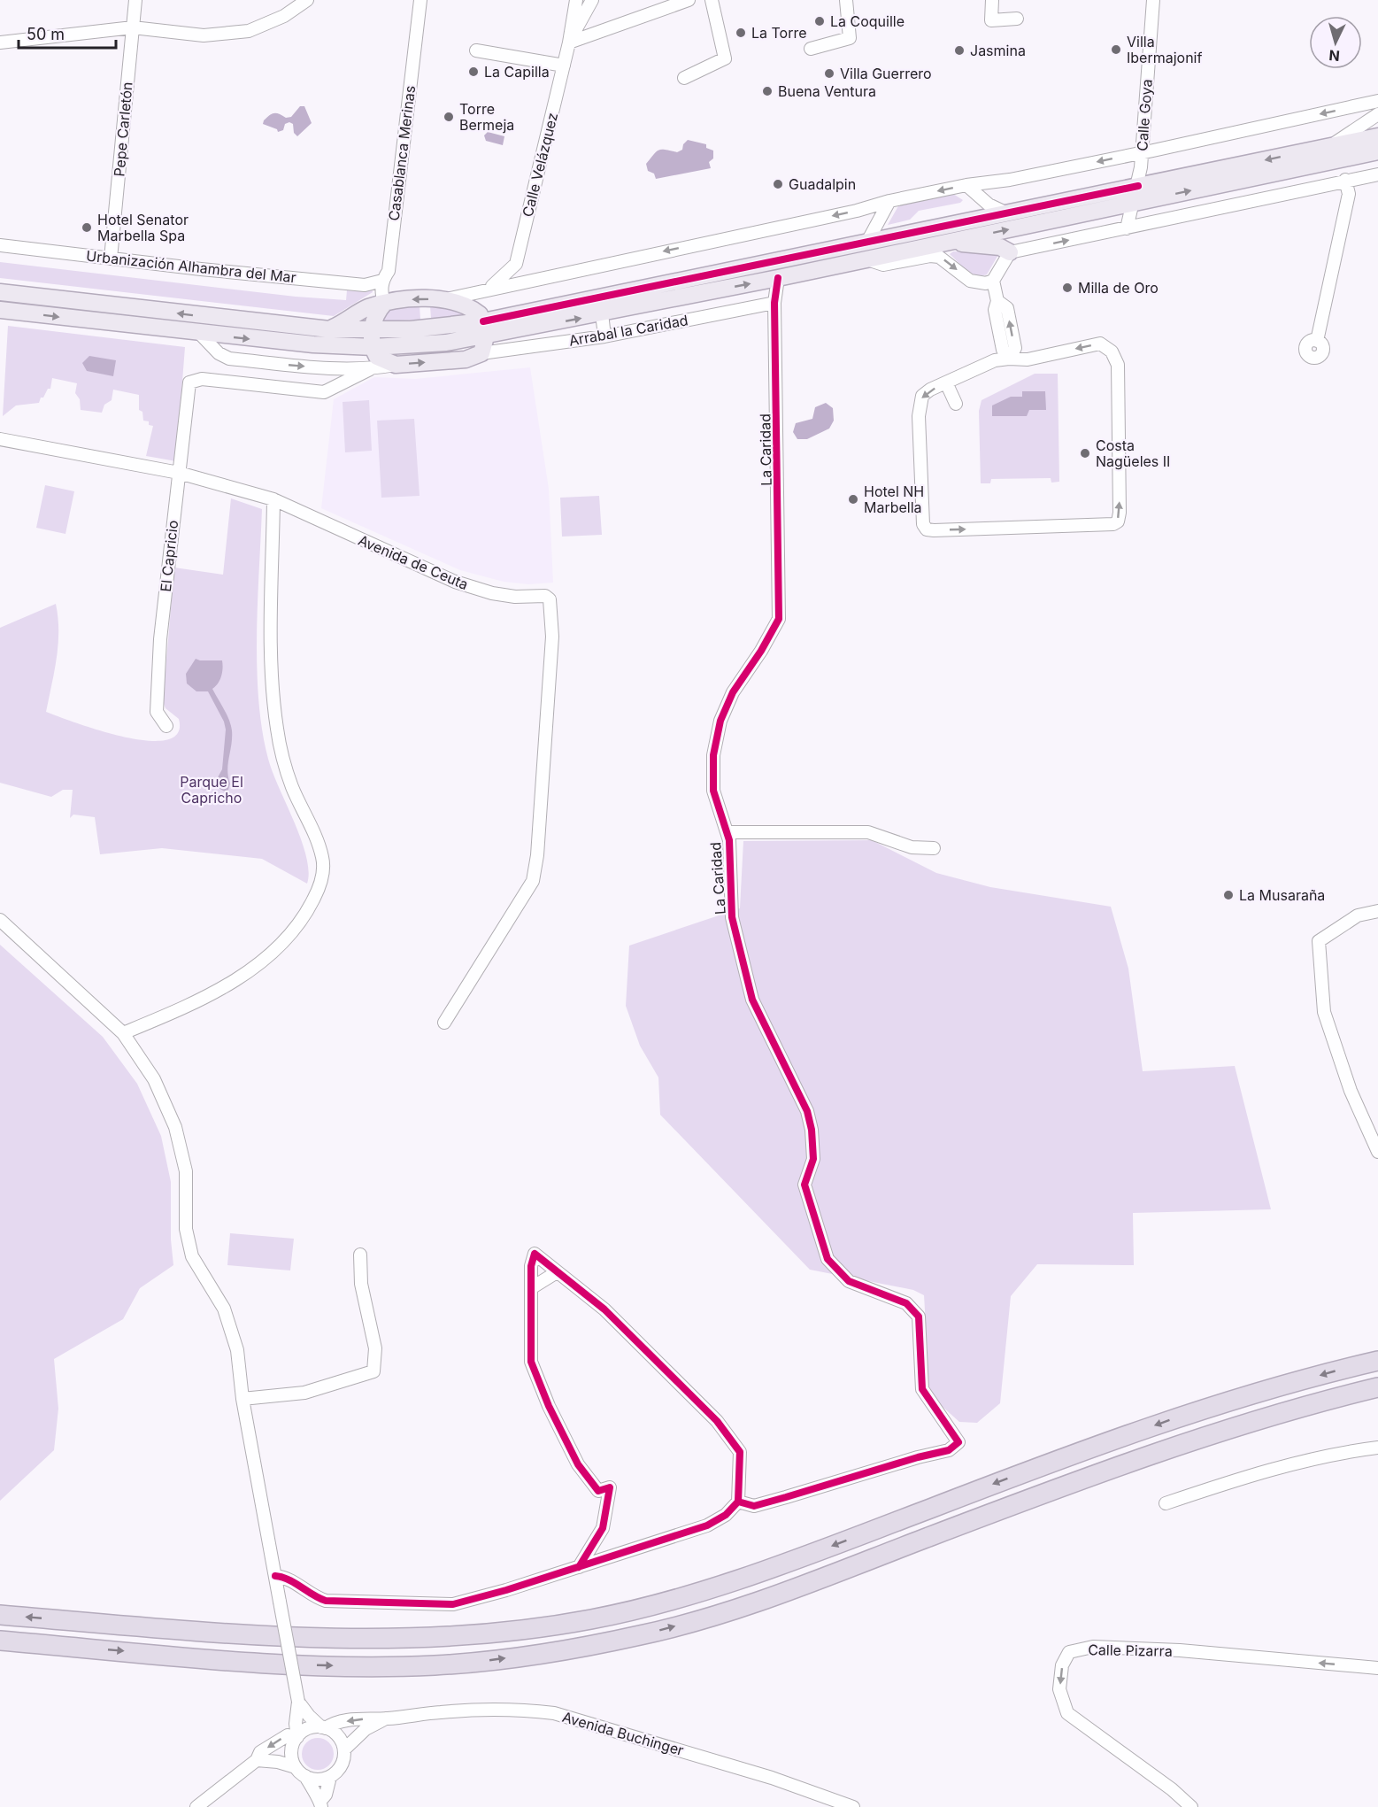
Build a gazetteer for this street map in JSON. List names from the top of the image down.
{
  "streets": {
    "street": [
      "Calle Goya",
      "Pepe Carletón",
      "Casablanca Merinas",
      "Calle Velázquez",
      "Urbanización Alhambra del Mar",
      "Arrabal la Caridad",
      "La Caridad",
      "El Capricio",
      "Avenida de Ceuta",
      "Calle Pizarra",
      "Avenida Buchinger"
    ]
  },
  "crossings": [
    ["Pepe Carletón", "Urbanización Alhambra del Mar"],
    ["Casablanca Merinas", "Urbanización Alhambra del Mar"],
    ["Arrabal la Caridad", "La Caridad"],
    ["El Capricio", "Avenida de Ceuta"]
  ],
  "parks": ["Parque El Capricho"],
  "places": [
    "La Coquille",
    "La Torre",
    "Villa Ibermajonif",
    "Jasmina",
    "La Capilla",
    "Villa Guerrero",
    "Buena Ventura",
    "Torre Bermeja",
    "Guadalpin",
    "Hotel Senator Marbella Spa",
    "Milla de Oro",
    "Costa Nagüeles II",
    "Hotel NH Marbella",
    "La Musaraña"
  ],
  "scale_bar": "50 m",
  "north": "bottom"
}
